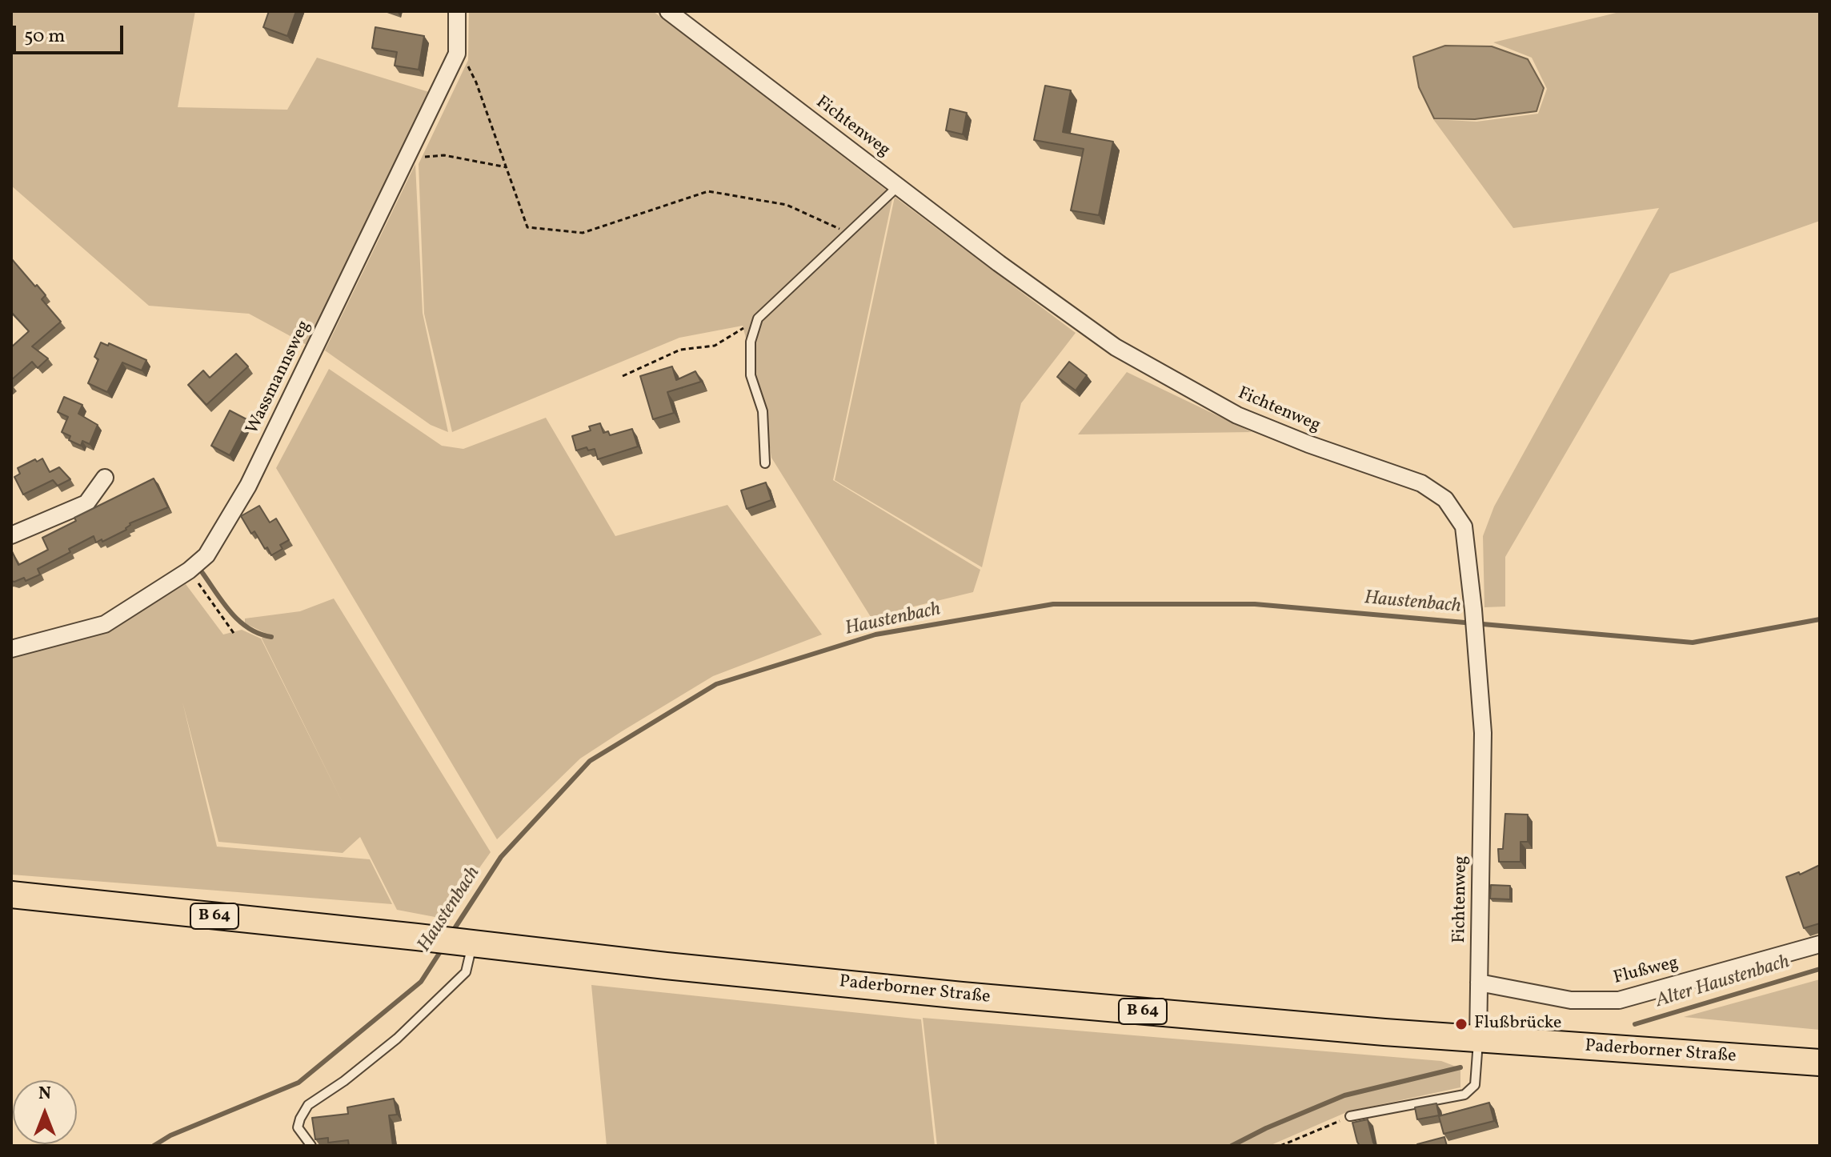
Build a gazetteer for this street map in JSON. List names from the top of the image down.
{
  "streets": {
    "main road": ["B 64", "Paderborner Straße"],
    "street": ["Fichtenweg", "Wassmannsweg", "Flußweg"]
  },
  "crossings": [
    ["Fichtenweg", "Flußweg"],
    ["Fichtenweg", "Paderborner Straße"]
  ],
  "water": ["Haustenbach", "Alter Haustenbach"],
  "places": ["Flußbrücke"],
  "scale_bar": "50 m",
  "north": "top"
}
